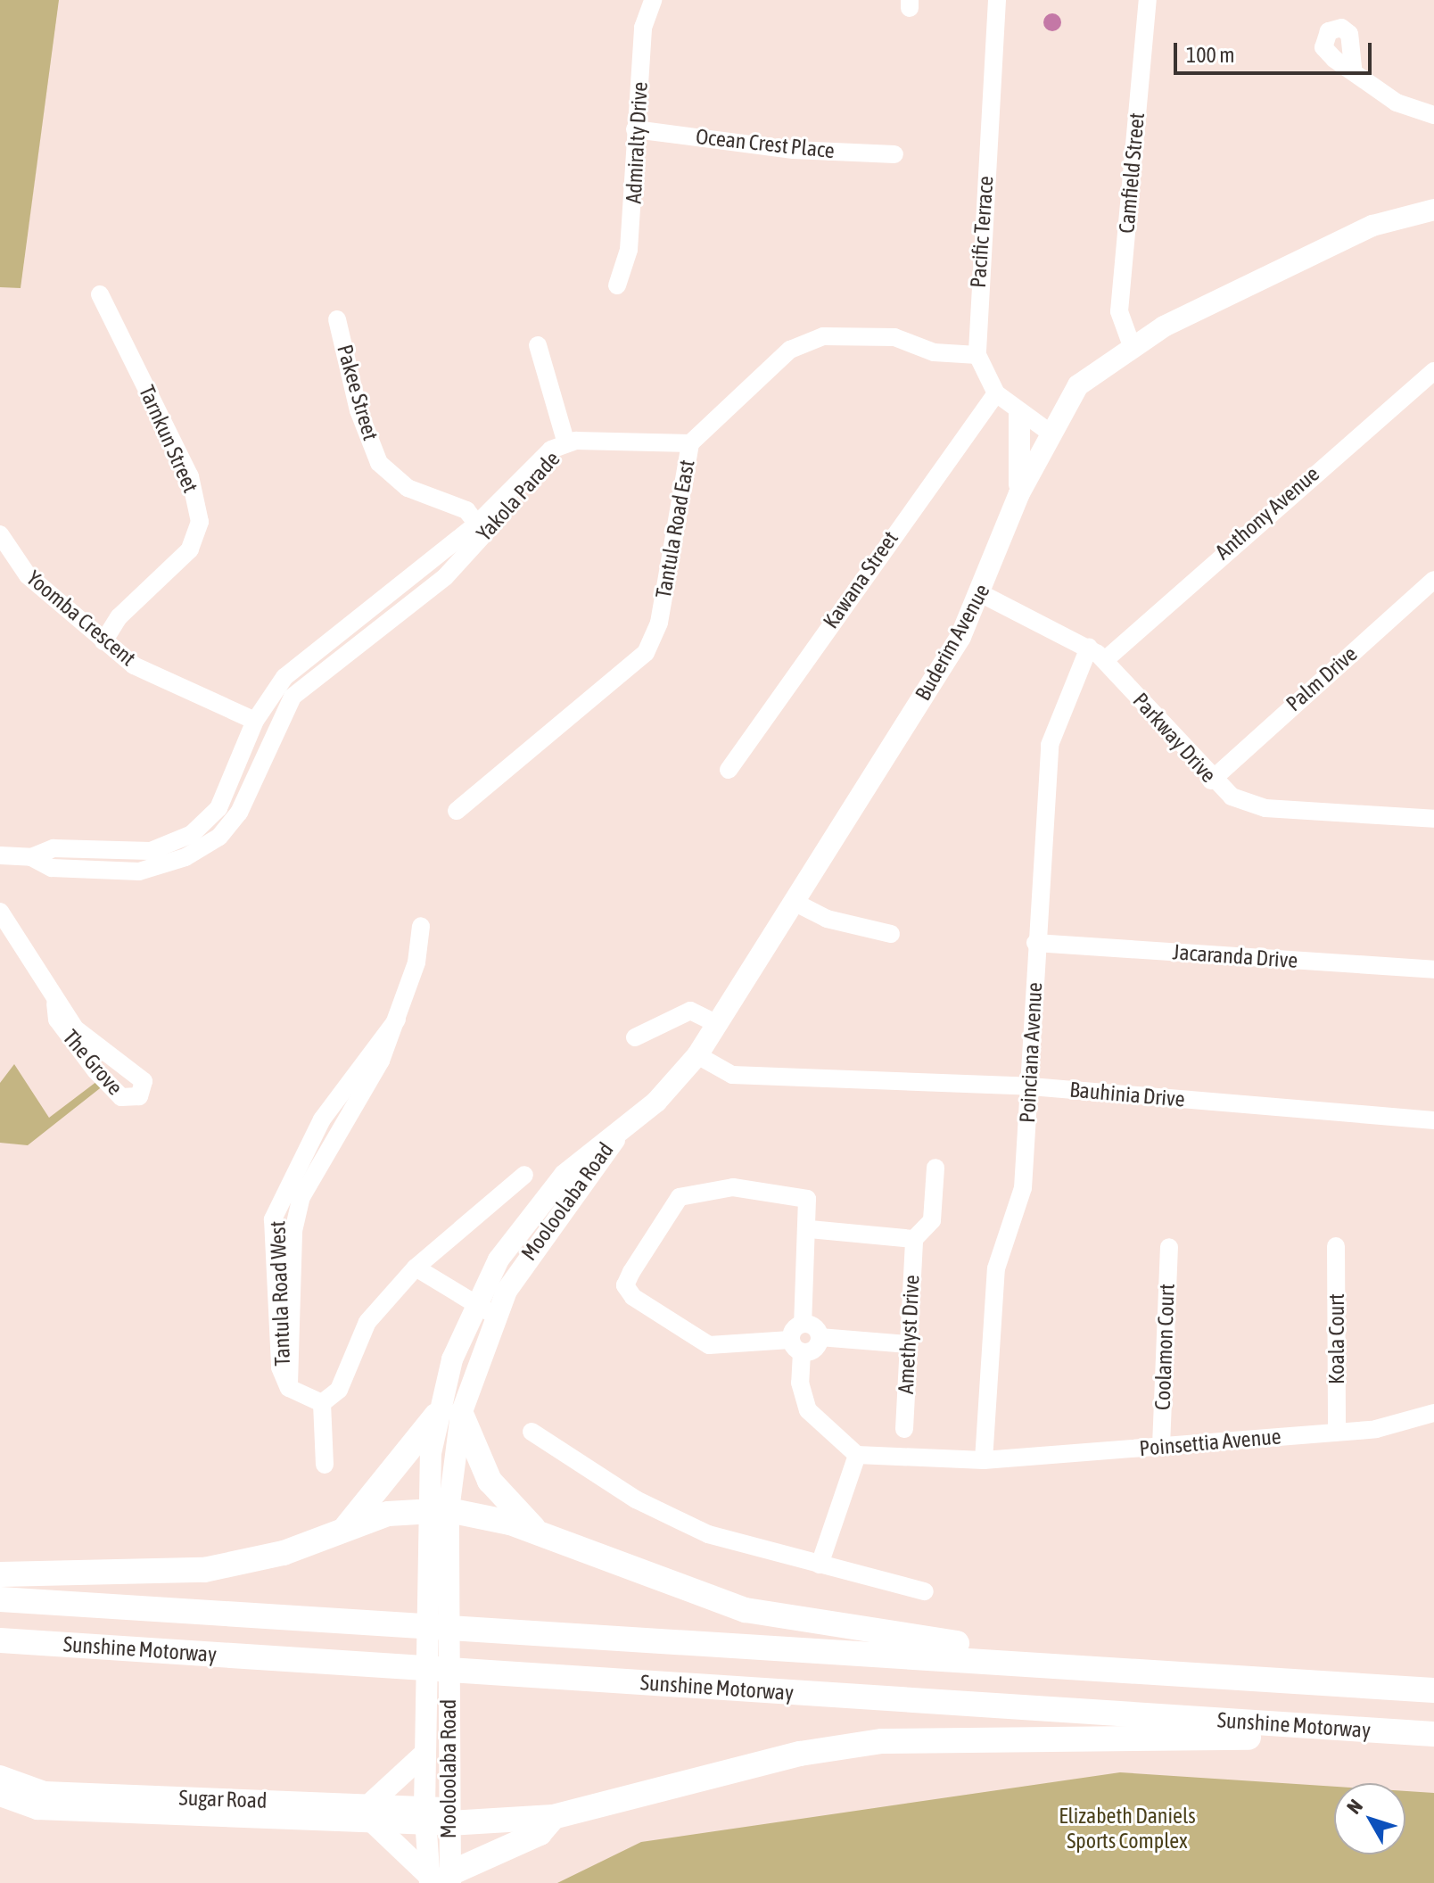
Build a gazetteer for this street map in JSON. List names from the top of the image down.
{
  "streets": {
    "highway": ["Sunshine Motorway"],
    "main road": ["Buderim Avenue", "Mooloolaba Road", "Sugar Road"],
    "street": [
      "Admiralty Drive",
      "Ocean Crest Place",
      "Camfield Street",
      "Pacific Terrace",
      "Pakee Street",
      "Tarnkun Street",
      "Yakola Parade",
      "Anthony Avenue",
      "Tantula Road East",
      "Kawana Street",
      "Yoomba Crescent",
      "Palm Drive",
      "Parkway Drive",
      "Jacaranda Drive",
      "Poinciana Avenue",
      "The Grove",
      "Bauhinia Drive",
      "Tantula Road West",
      "Amethyst Drive",
      "Koala Court",
      "Coolamon Court",
      "Poinsettia Avenue"
    ]
  },
  "crossings": [
    ["Admiralty Drive", "Ocean Crest Place"],
    ["Camfield Street", "Buderim Avenue"],
    ["Pacific Terrace", "Tantula Road East"],
    ["Pacific Terrace", "Kawana Street"],
    ["Pacific Terrace", "Buderim Avenue"],
    ["Pakee Street", "Yakola Parade"],
    ["Tarnkun Street", "Yoomba Crescent"],
    ["Yakola Parade", "Yoomba Crescent"],
    ["Anthony Avenue", "Parkway Drive"],
    ["Buderim Avenue", "Parkway Drive"],
    ["Buderim Avenue", "Bauhinia Drive"],
    ["Buderim Avenue", "Mooloolaba Road"],
    ["Palm Drive", "Parkway Drive"],
    ["Parkway Drive", "Poinciana Avenue"],
    ["Jacaranda Drive", "Poinciana Avenue"],
    ["Poinciana Avenue", "Bauhinia Drive"],
    ["Poinciana Avenue", "Poinsettia Avenue"],
    ["Mooloolaba Road", "Sugar Road"],
    ["Koala Court", "Poinsettia Avenue"],
    ["Coolamon Court", "Poinsettia Avenue"]
  ],
  "parks": ["Elizabeth Daniels Sports Complex"],
  "scale_bar": "100 m",
  "north": "top left"
}
